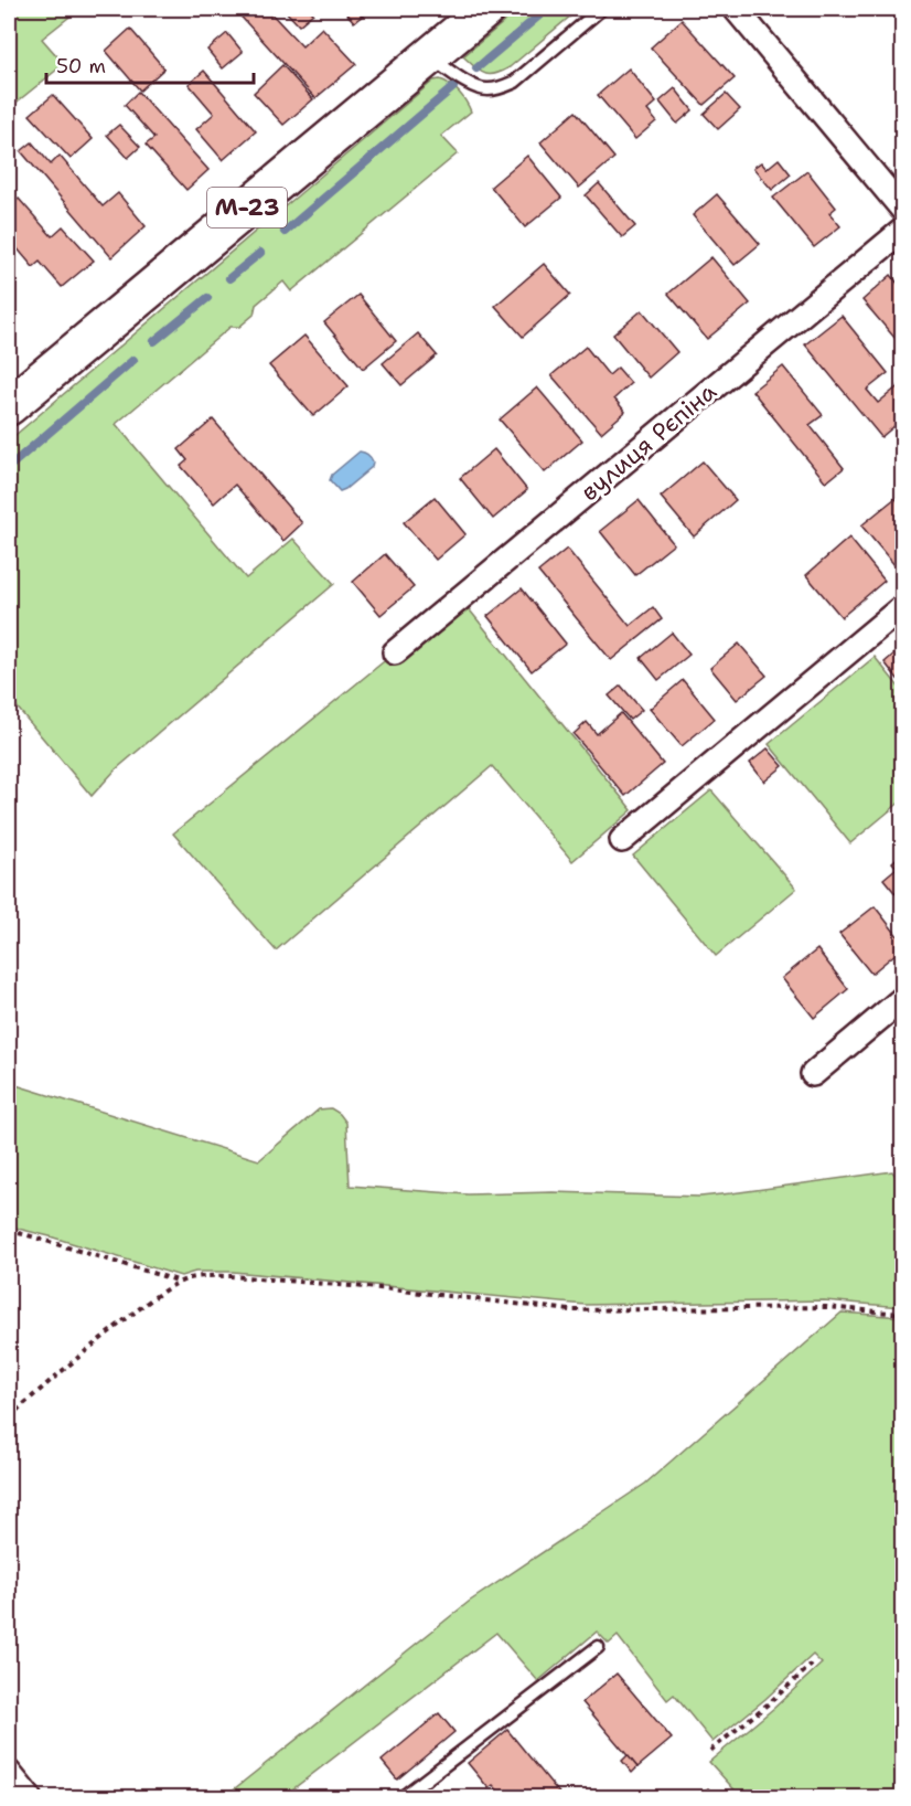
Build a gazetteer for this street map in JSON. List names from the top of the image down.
{
  "streets": {
    "highway": ["М-23"],
    "street": ["вулиця Рєпіна"]
  },
  "scale_bar": "50 m"
}
